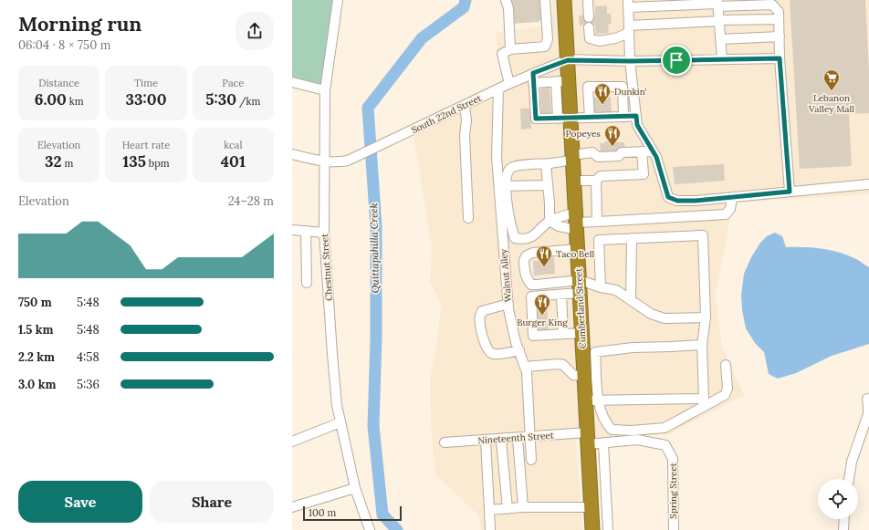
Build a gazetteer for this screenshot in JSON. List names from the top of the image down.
{
  "streets": {
    "highway": ["Cumberland Street"],
    "street": [
      "South 22nd Street",
      "Chestnut Street",
      "Walnut Alley",
      "Nineteenth Street",
      "Spring Street"
    ]
  },
  "crossings": [
    ["South 22nd Street", "Chestnut Street"],
    ["South 22nd Street", "Walnut Alley"],
    ["South 22nd Street", "Cumberland Street"],
    ["Walnut Alley", "Nineteenth Street"],
    ["Cumberland Street", "Nineteenth Street"],
    ["Cumberland Street", "Spring Street"],
    ["Nineteenth Street", "Spring Street"]
  ],
  "water": ["Quittapahilla Creek"],
  "places": {
    "supermarket": ["Lebanon Valley Mall"],
    "restaurant": [
      "Dunkin'",
      "Popeyes",
      "Taco Bell",
      "Burger King"
    ]
  },
  "scale_bar": "100 m",
  "page": {
    "heading": ["Morning run", "06:04 · 8 × 750 m"],
    "stats": [
      ["Distance", "6.00 km"],
      ["Time", "33:00"],
      ["Pace", "5:30 /km"],
      ["Elevation", "32 m"],
      ["Heart rate", "135 bpm"],
      ["kcal", "401"]
    ],
    "chart": ["Elevation", "24–28 m"],
    "list": [
      {
        "name": "750 m",
        "note": "5:48"
      },
      {
        "name": "1.5 km",
        "note": "5:48"
      },
      {
        "name": "2.2 km",
        "note": "4:58"
      },
      {
        "name": "3.0 km",
        "note": "5:36"
      }
    ],
    "buttons": ["Save", "Share"],
    "scale": "100 m"
  }
}
